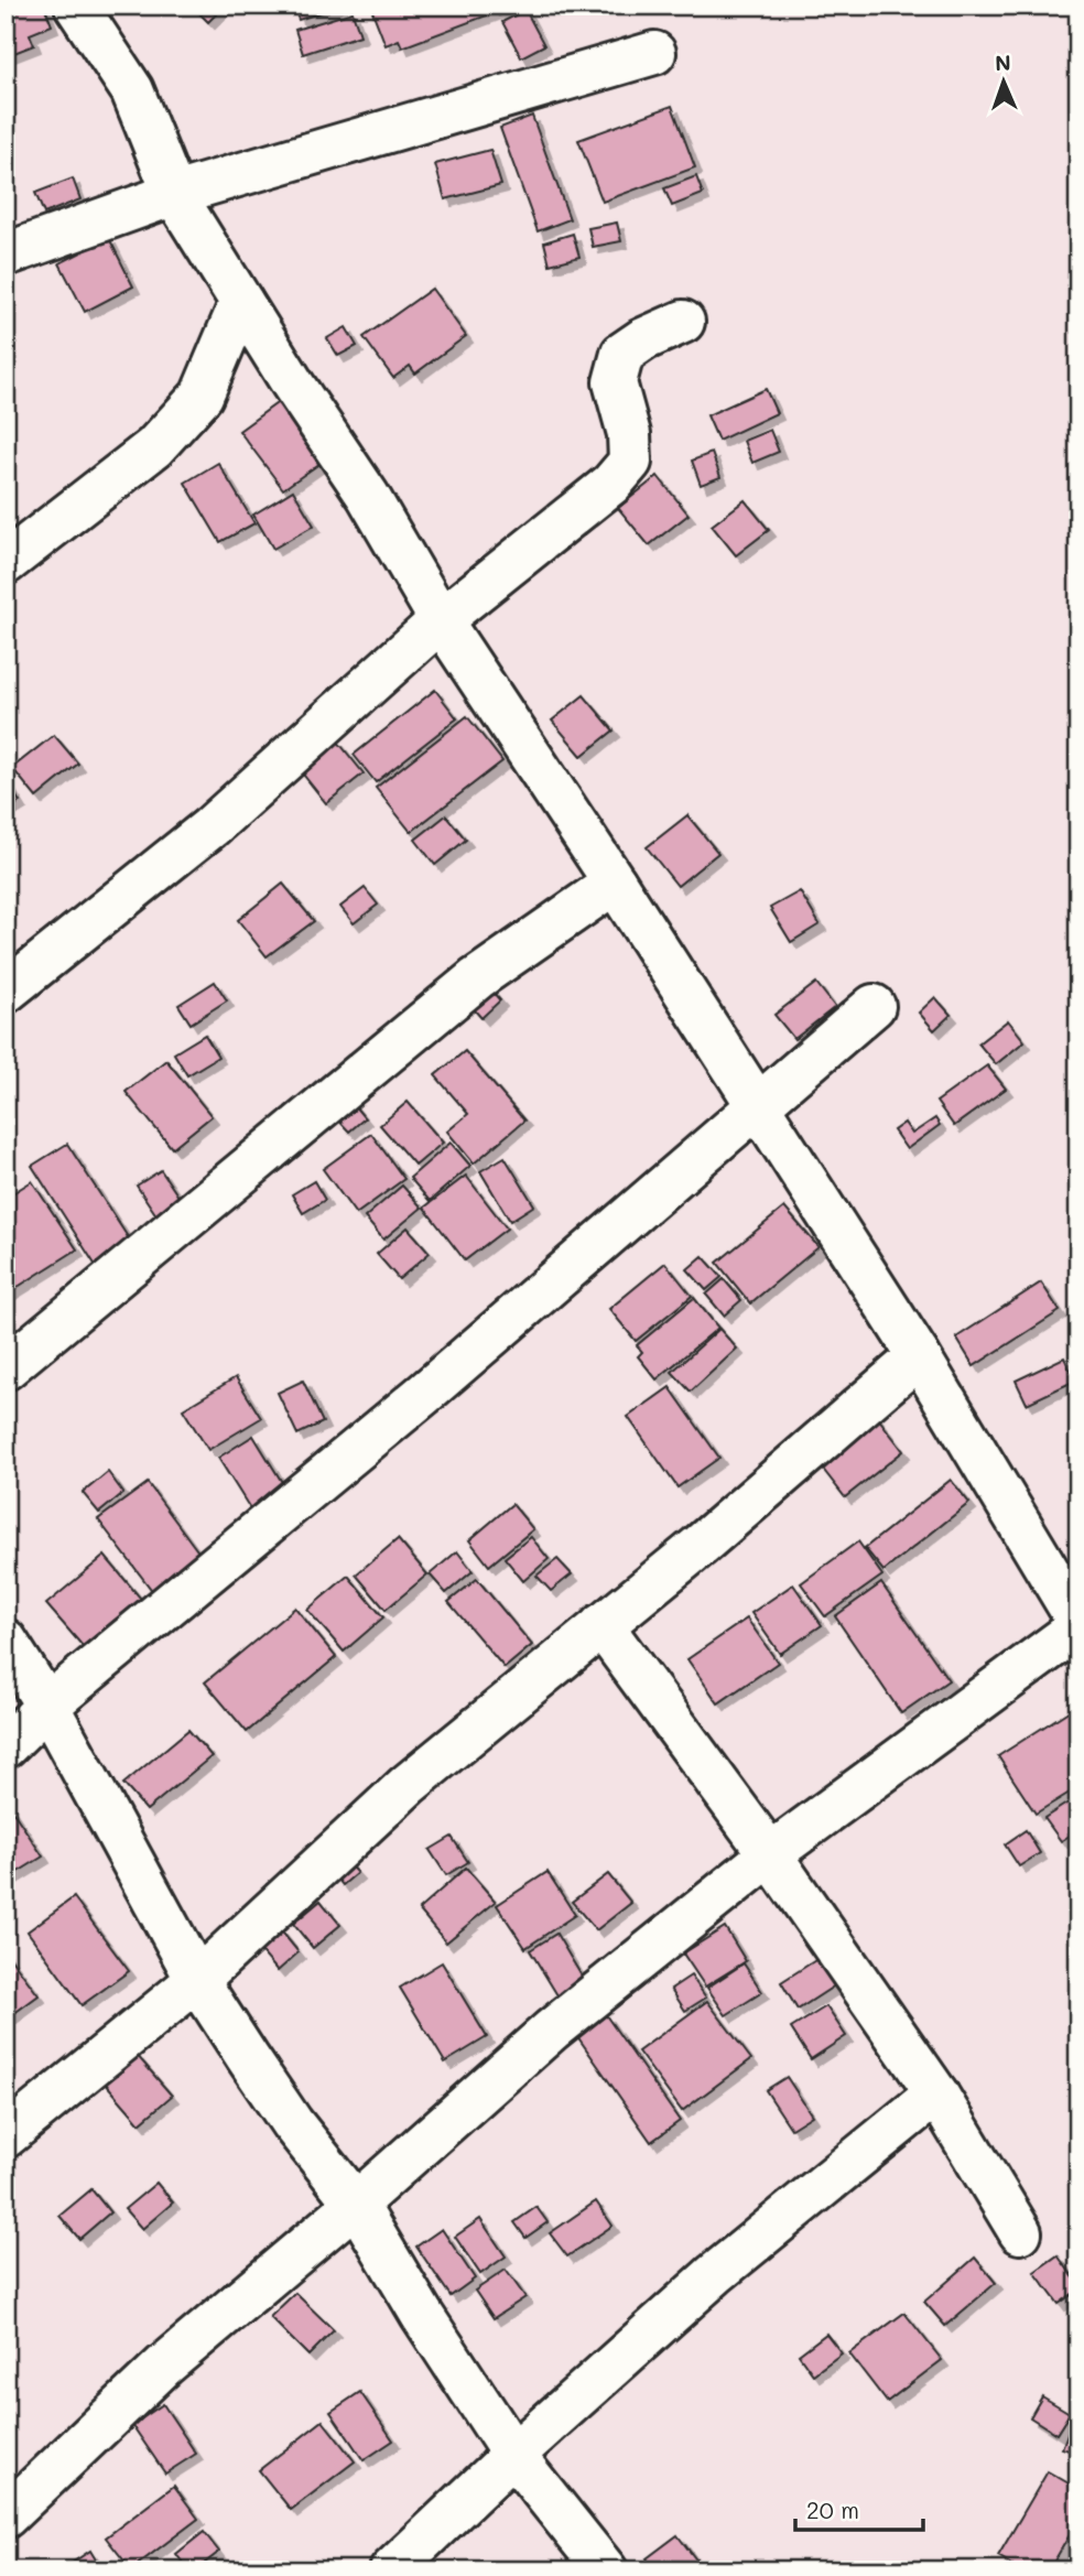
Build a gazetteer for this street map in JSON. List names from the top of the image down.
{
  "scale_bar": "20 m",
  "north": "top"
}
